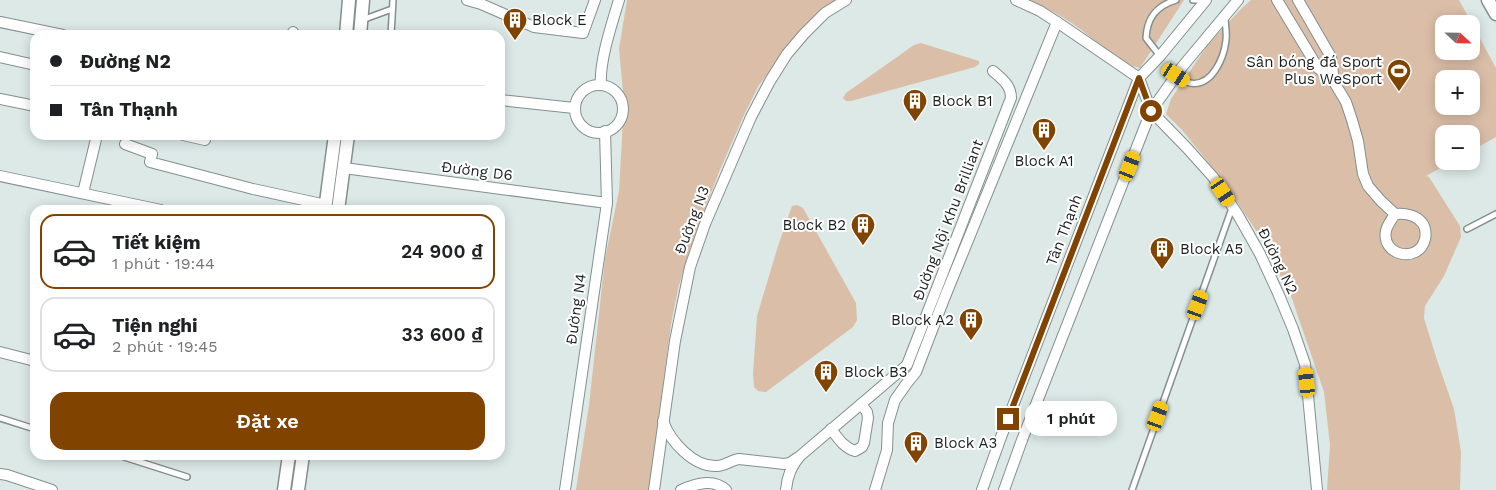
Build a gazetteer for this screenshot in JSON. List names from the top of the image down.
{
  "streets": {
    "street": [
      "Đường D6",
      "Đường N3",
      "Đường Nội Khu Brilliant",
      "Tân Thạnh",
      "Đường N2",
      "Đường N4"
    ]
  },
  "crossings": [
    ["Đường D6", "Đường N4"],
    ["Đường N3", "Đường Nội Khu Brilliant"],
    ["Tân Thạnh", "Đường N2"]
  ],
  "places": {
    "building": [
      "Block E",
      "Block B1",
      "Block A1",
      "Block B2",
      "Block A5",
      "Block A2",
      "Block B3",
      "Block A3"
    ],
    "sports": ["Sân bóng đá Sport Plus WeSport"]
  },
  "north": "right",
  "page": {
    "map_buttons": ["+", "−"],
    "banner": ["Đường N2", "Tân Thạnh"],
    "list": [
      {
        "name": "Tiết kiệm",
        "note": "1 phút · 19:44",
        "value": "24 900 ₫"
      },
      {
        "name": "Tiện nghi",
        "note": "2 phút · 19:45",
        "value": "33 600 ₫"
      }
    ],
    "buttons": "Đặt xe",
    "bubble": "1 phút"
  }
}
